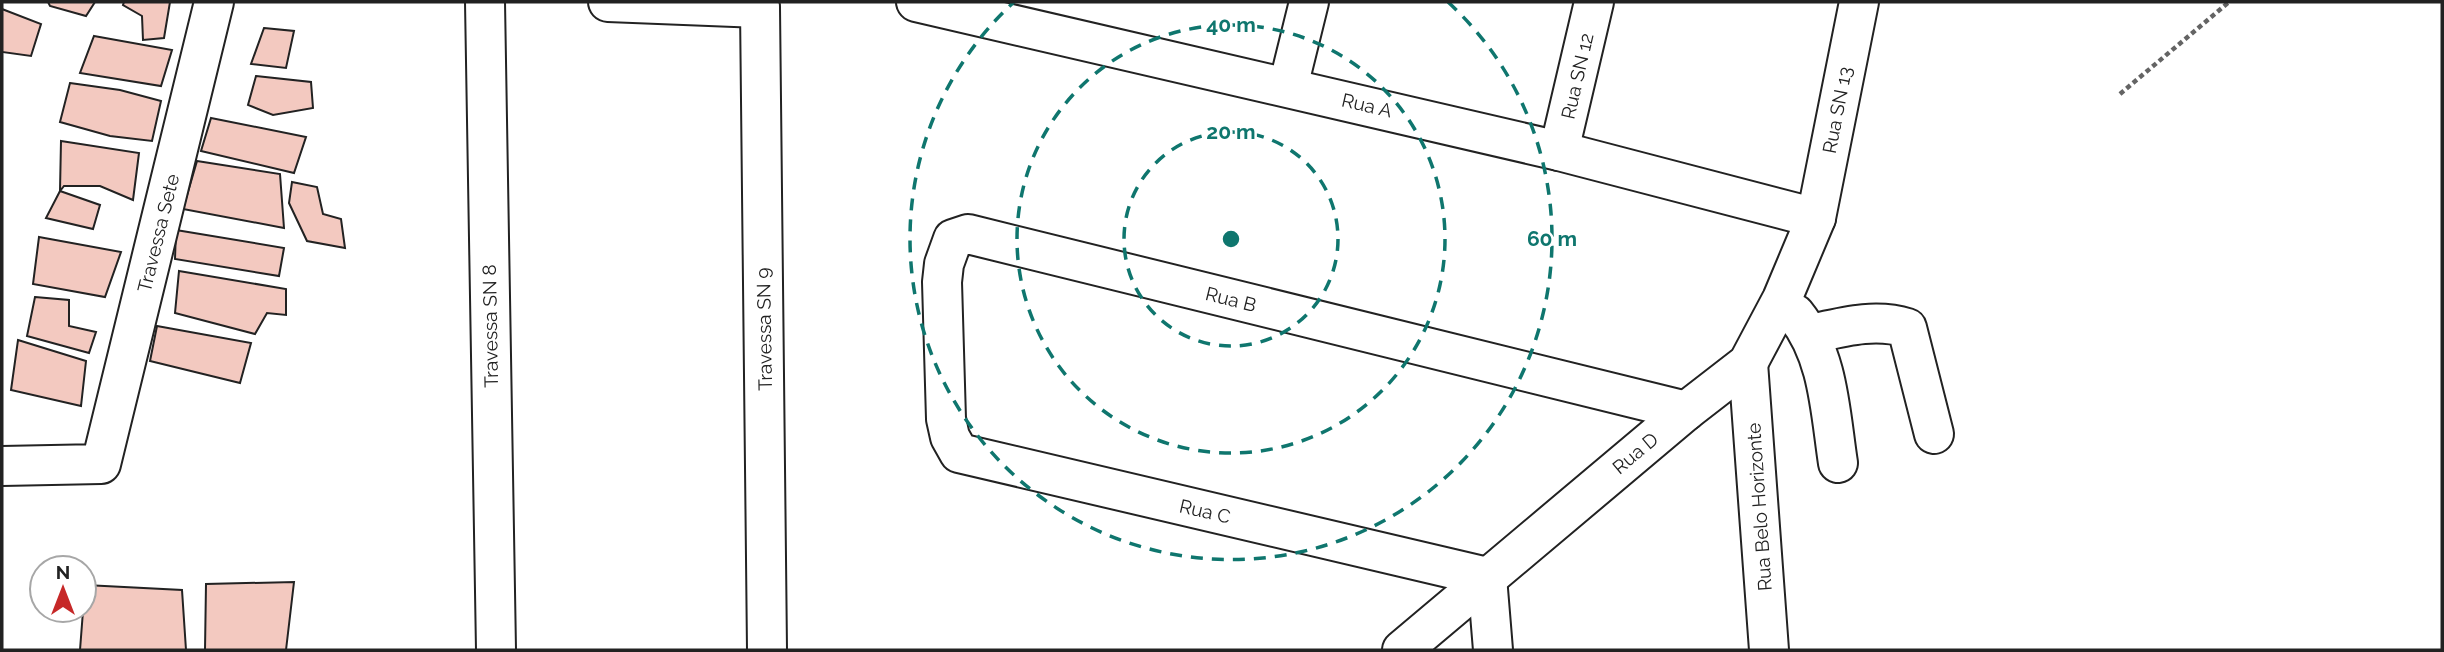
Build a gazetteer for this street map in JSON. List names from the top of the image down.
{
  "streets": {
    "street": [
      "Rua SN 12",
      "Rua A",
      "Rua SN 13",
      "Travessa Sete",
      "Rua B",
      "Travessa SN 8",
      "Travessa SN 9",
      "Rua D",
      "Rua Belo Horizonte",
      "Rua C"
    ]
  },
  "crossings": [
    ["Rua SN 12", "Rua A"],
    ["Rua A", "Rua SN 13"],
    ["Rua A", "Rua D"],
    ["Rua SN 13", "Rua D"],
    ["Rua B", "Rua D"],
    ["Rua B", "Rua C"],
    ["Rua D", "Rua Belo Horizonte"],
    ["Rua D", "Rua C"]
  ],
  "north": "top",
  "rings": ["40 m", "20 m", "60 m"]
}
